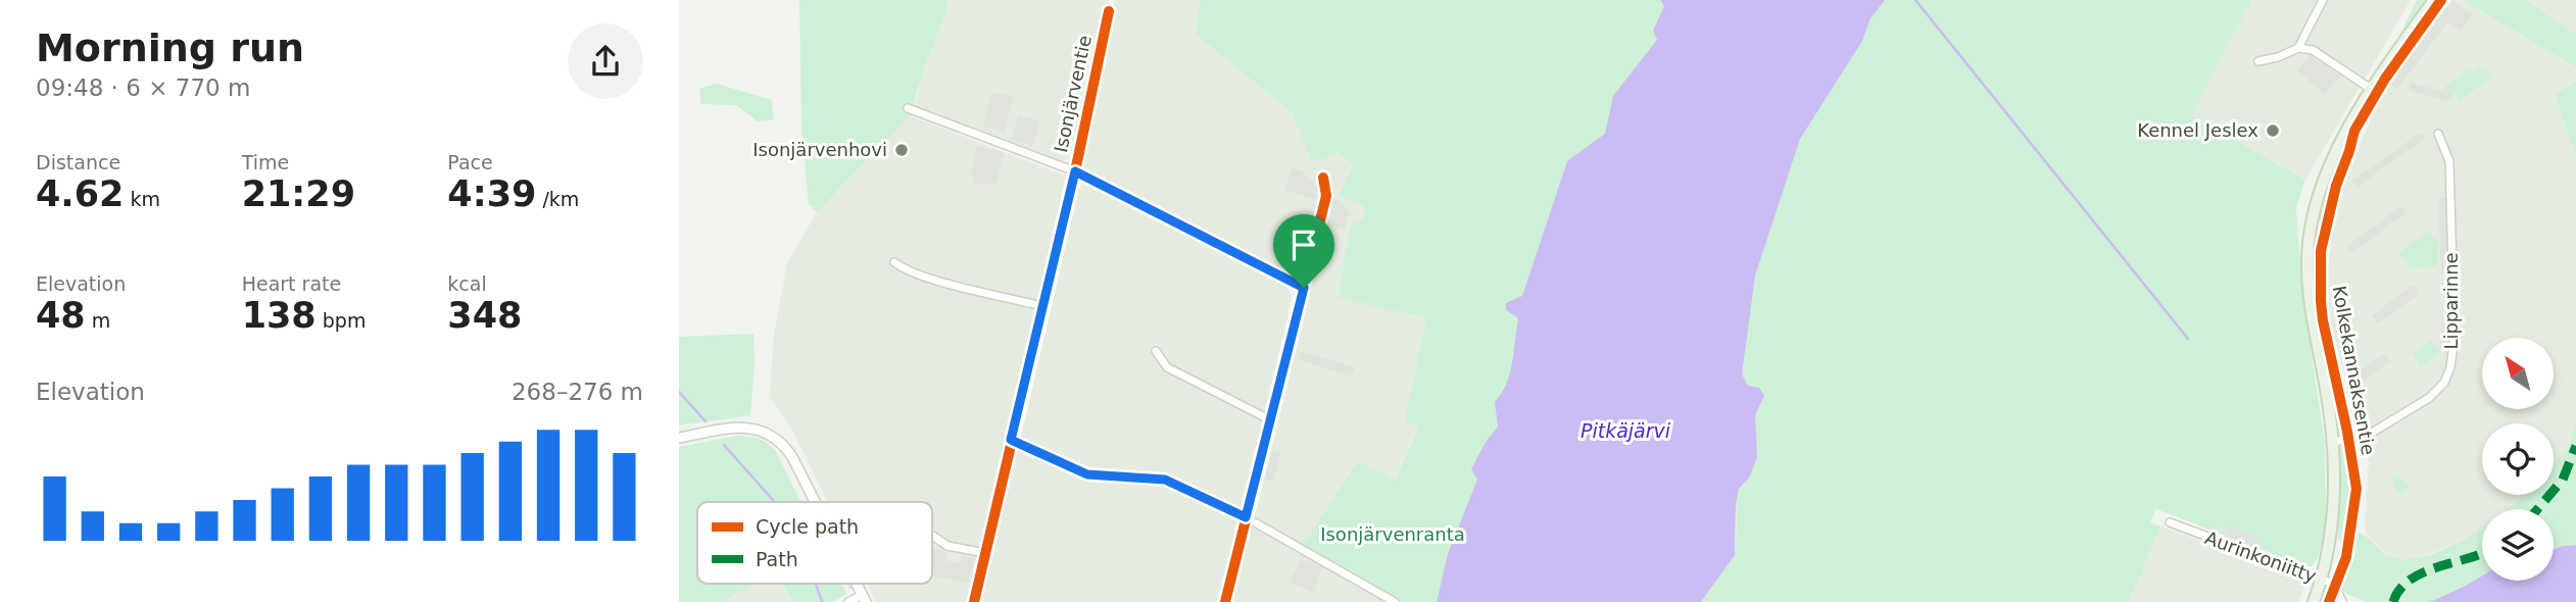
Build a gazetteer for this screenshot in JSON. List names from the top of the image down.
{
  "streets": {
    "main road": ["Kolkekannaksentie"],
    "street": ["Isonjärventie", "Lipparinne", "Aurinkoniitty"]
  },
  "crossings": [
    ["Lipparinne", "Kolkekannaksentie"],
    ["Kolkekannaksentie", "Aurinkoniitty"]
  ],
  "water": ["Pitkäjärvi"],
  "parks": ["Isonjärvenranta"],
  "places": ["Kennel Jeslex", "Isonjärvenhovi"],
  "legend": ["Cycle path", "Path"],
  "north": "top left",
  "page": {
    "heading": ["Morning run", "09:48 · 6 × 770 m"],
    "stats": [
      ["Distance", "4.62 km"],
      ["Time", "21:29"],
      ["Pace", "4:39 /km"],
      ["Elevation", "48 m"],
      ["Heart rate", "138 bpm"],
      ["kcal", "348"]
    ],
    "chart": ["Elevation", "268–276 m"]
  }
}
